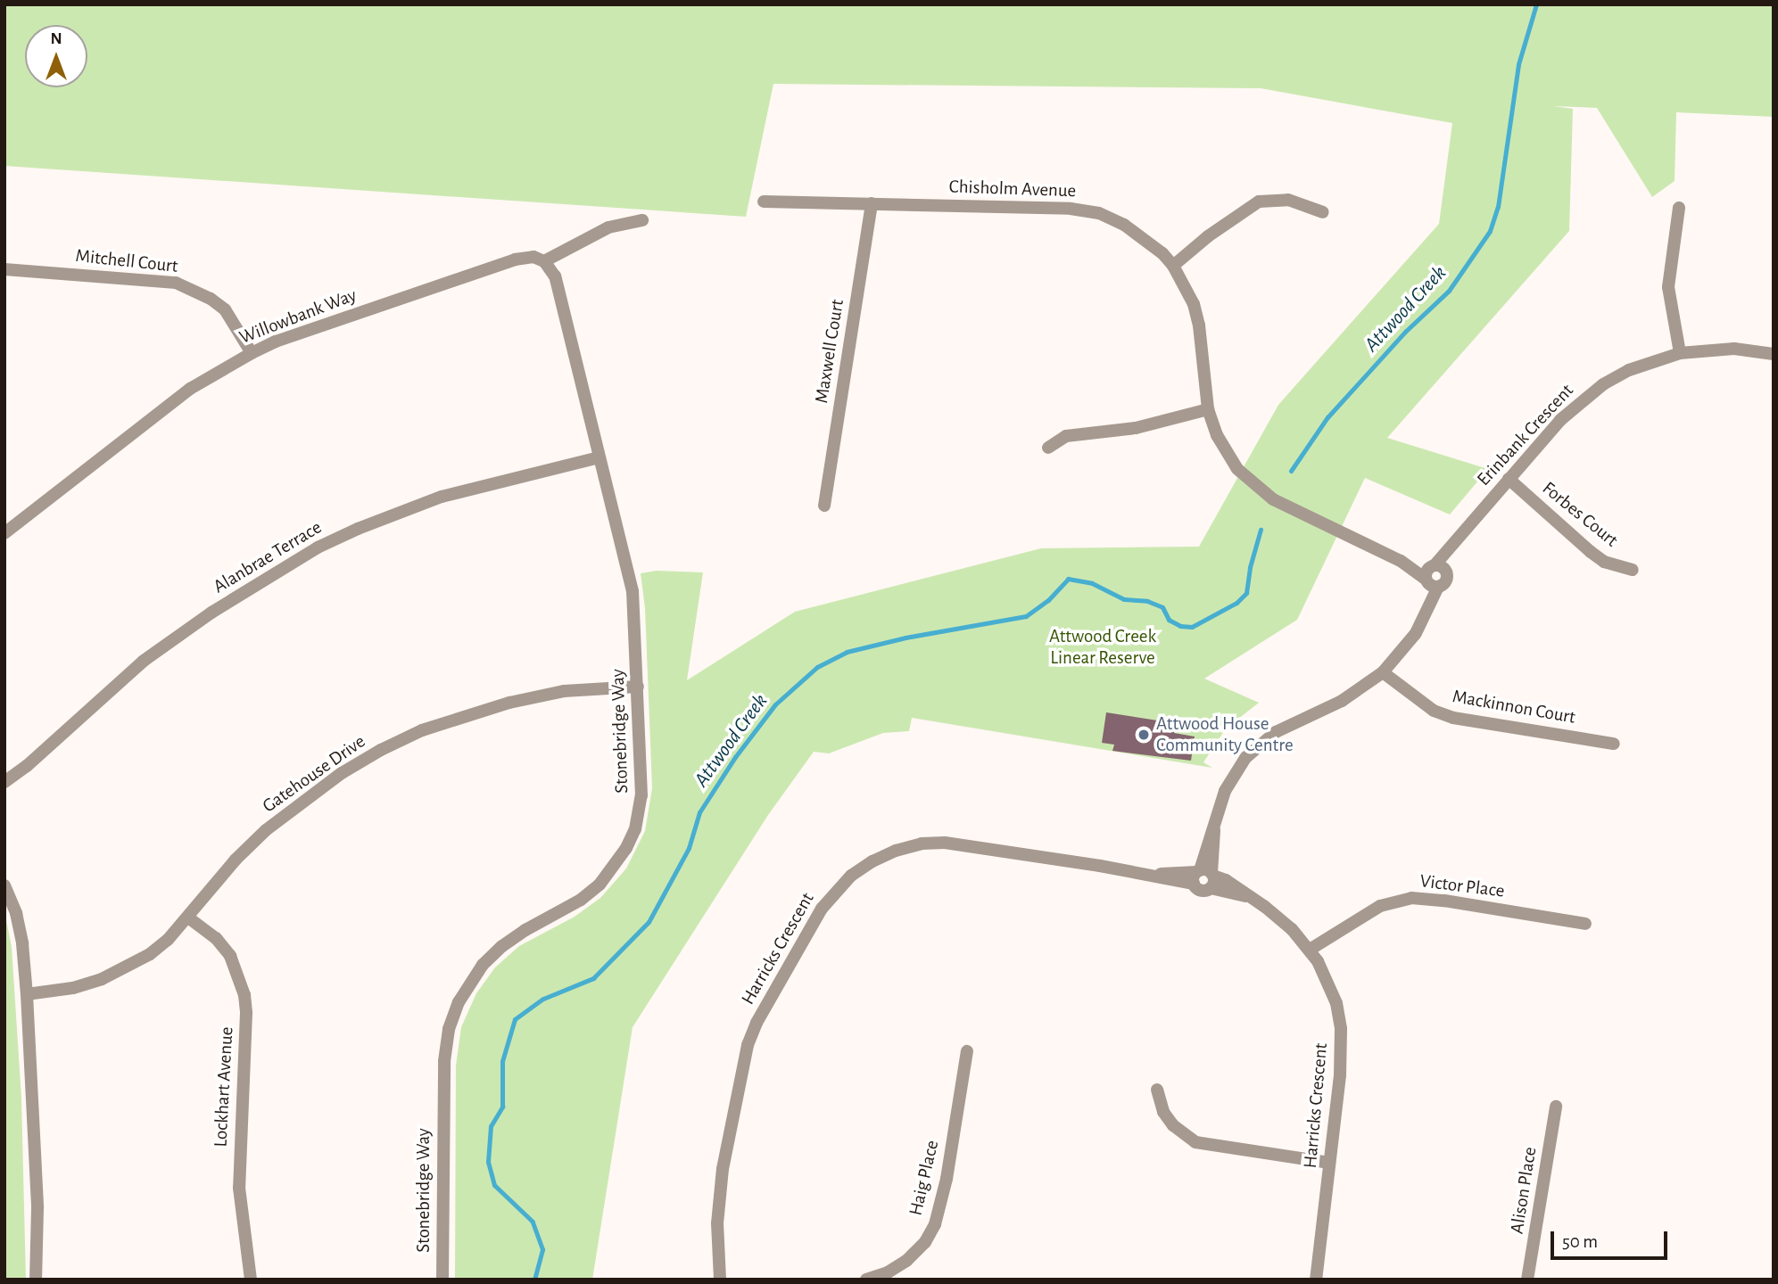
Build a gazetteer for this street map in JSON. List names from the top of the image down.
{
  "streets": {
    "street": [
      "Chisholm Avenue",
      "Mitchell Court",
      "Willowbank Way",
      "Maxwell Court",
      "Erinbank Crescent",
      "Forbes Court",
      "Alanbrae Terrace",
      "Mackinnon Court",
      "Stonebridge Way",
      "Gatehouse Drive",
      "Victor Place",
      "Harricks Crescent",
      "Lockhart Avenue",
      "Haig Place",
      "Alison Place"
    ]
  },
  "crossings": [
    ["Chisholm Avenue", "Maxwell Court"],
    ["Chisholm Avenue", "Erinbank Crescent"],
    ["Mitchell Court", "Willowbank Way"],
    ["Willowbank Way", "Stonebridge Way"],
    ["Erinbank Crescent", "Forbes Court"],
    ["Erinbank Crescent", "Mackinnon Court"],
    ["Erinbank Crescent", "Harricks Crescent"],
    ["Alanbrae Terrace", "Stonebridge Way"],
    ["Stonebridge Way", "Gatehouse Drive"],
    ["Gatehouse Drive", "Lockhart Avenue"],
    ["Victor Place", "Harricks Crescent"]
  ],
  "water": ["Attwood Creek"],
  "parks": ["Attwood Creek Linear Reserve"],
  "places": ["Attwood House Community Centre"],
  "scale_bar": "50 m",
  "north": "top"
}
